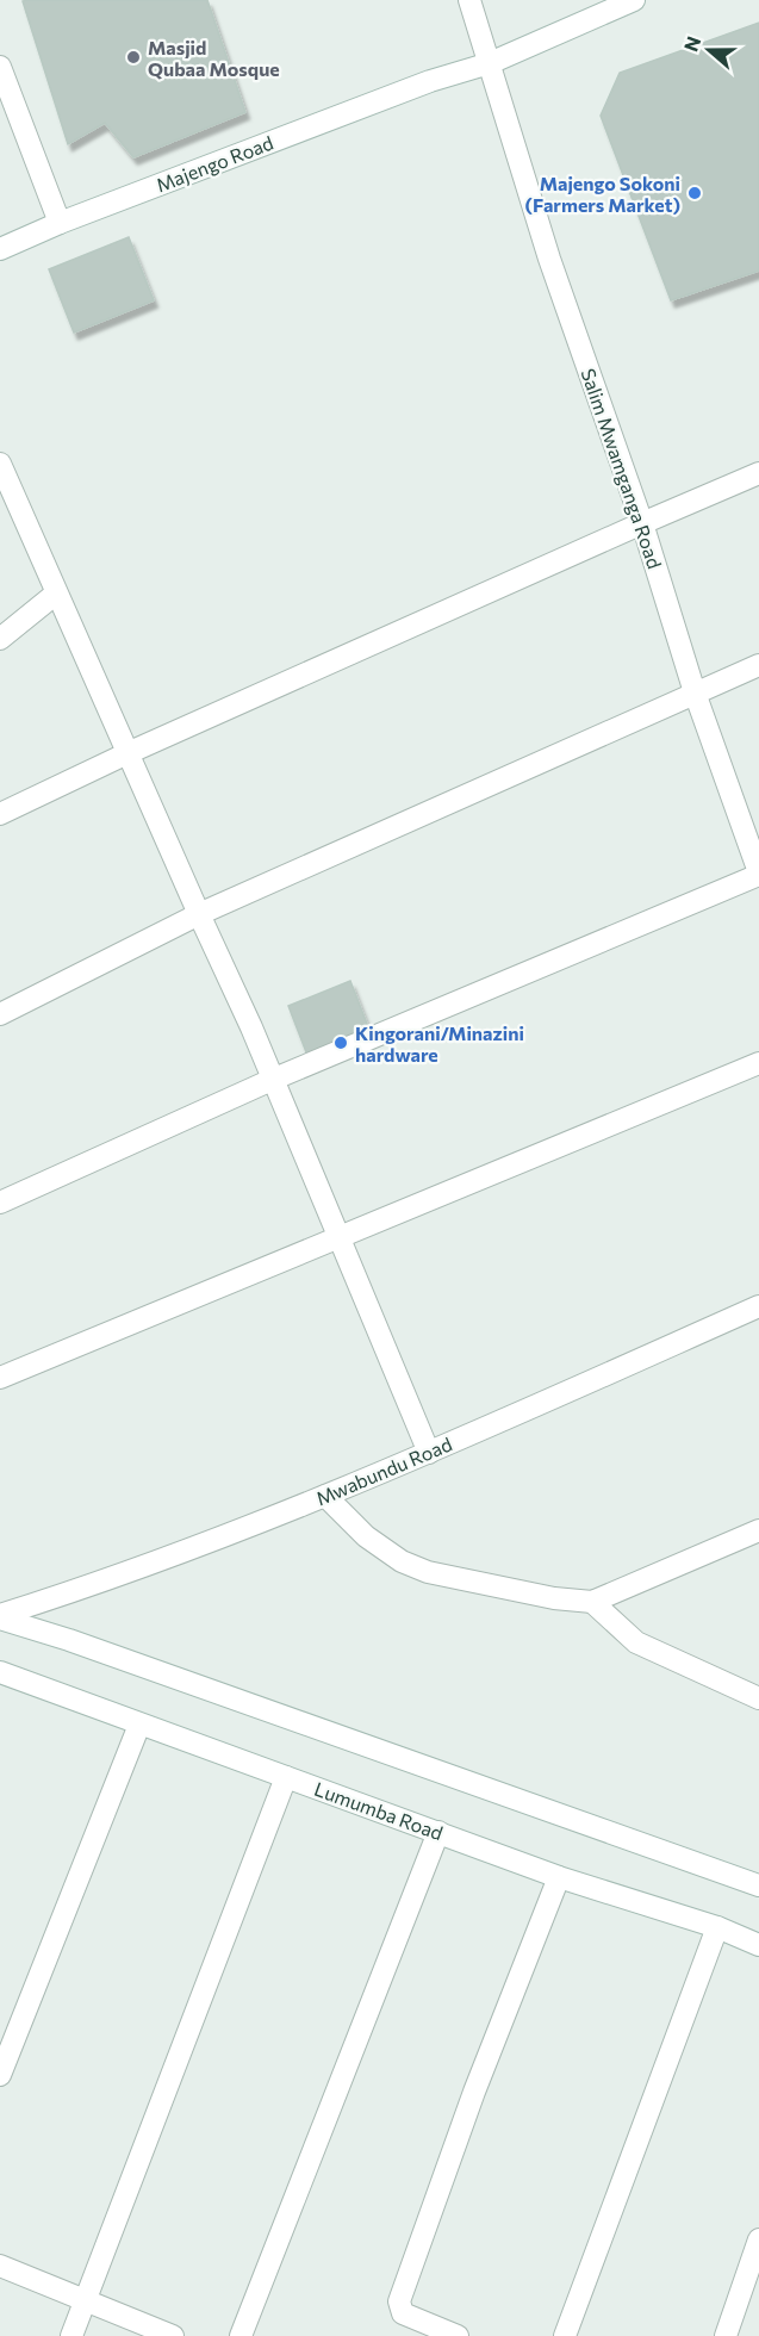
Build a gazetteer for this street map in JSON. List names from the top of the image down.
{
  "streets": {
    "street": [
      "Majengo Road",
      "Salim Mwamganga Road",
      "Mwabundu Road",
      "Lumumba Road"
    ]
  },
  "crossings": [
    ["Majengo Road", "Salim Mwamganga Road"]
  ],
  "places": ["Masjid Qubaa Mosque", "Majengo Sokoni (Farmers Market)", "Kingorani/Minazini hardware"],
  "north": "left"
}
